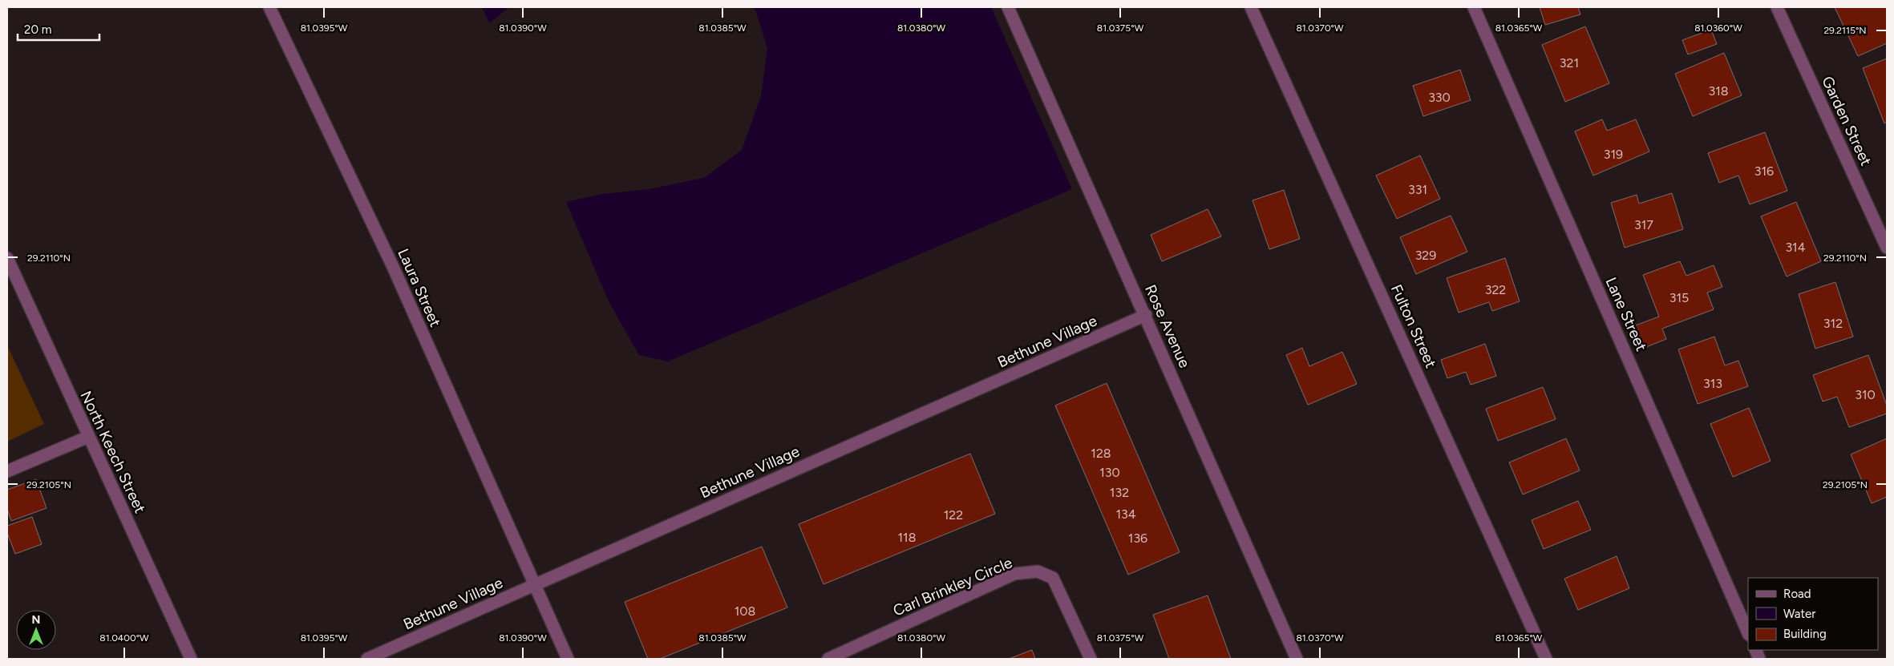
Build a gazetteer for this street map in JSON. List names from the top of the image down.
{
  "streets": {
    "street": [
      "Garden Street",
      "Laura Street",
      "Lane Street",
      "Rose Avenue",
      "Fulton Street",
      "Bethune Village",
      "North Keech Street",
      "Carl Brinkley Circle"
    ]
  },
  "crossings": [
    ["Laura Street", "Bethune Village"],
    ["Rose Avenue", "Bethune Village"]
  ],
  "house_numbers": [
    "321",
    "318",
    "330",
    "319",
    "316",
    "331",
    "317",
    "314",
    "329",
    "322",
    "315",
    "312",
    "313",
    "310",
    "128",
    "130",
    "132",
    "134",
    "122",
    "118",
    "136",
    "108"
  ],
  "legend": ["Road", "Water", "Building"],
  "scale_bar": "20 m",
  "north": "top",
  "coordinates": [
    "81.0395°W",
    "81.0390°W",
    "81.0385°W",
    "81.0380°W",
    "81.0375°W",
    "81.0370°W",
    "81.0365°W",
    "81.0360°W",
    "29.2115°N",
    "29.2110°N",
    "29.2105°N",
    "81.0400°W"
  ]
}
